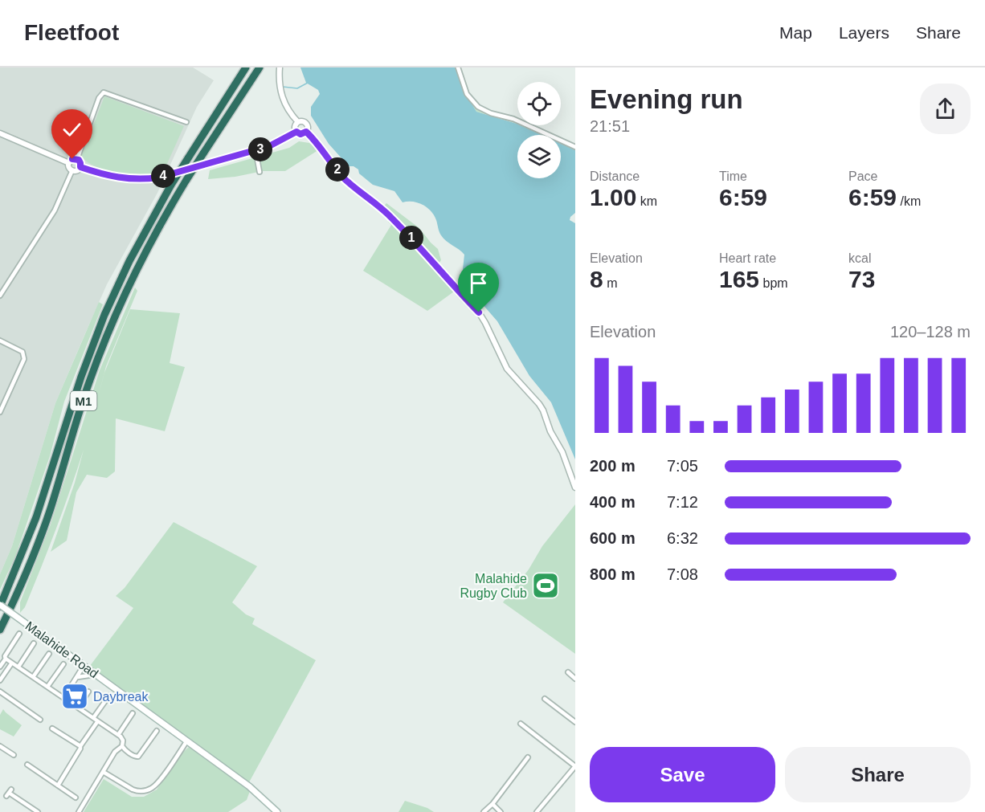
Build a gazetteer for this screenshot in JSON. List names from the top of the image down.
{
  "streets": {
    "highway": ["M1"],
    "main road": ["Malahide Road"]
  },
  "crossings": [
    ["M1", "Malahide Road"]
  ],
  "places": {
    "sports": ["Malahide Rugby Club"],
    "supermarket": ["Daybreak"]
  },
  "page": {
    "header": "Fleetfoot",
    "nav": ["Map", "Layers", "Share"],
    "heading": ["Evening run", "21:51"],
    "pins": [
      "3",
      "2",
      "4",
      "1"
    ],
    "stats": [
      ["Distance", "1.00 km"],
      ["Time", "6:59"],
      ["Pace", "6:59 /km"],
      ["Elevation", "8 m"],
      ["Heart rate", "165 bpm"],
      ["kcal", "73"]
    ],
    "chart": ["Elevation", "120–128 m"],
    "list": [
      {
        "name": "200 m",
        "note": "7:05"
      },
      {
        "name": "400 m",
        "note": "7:12"
      },
      {
        "name": "600 m",
        "note": "6:32"
      },
      {
        "name": "800 m",
        "note": "7:08"
      }
    ],
    "buttons": ["Save", "Share"]
  }
}
